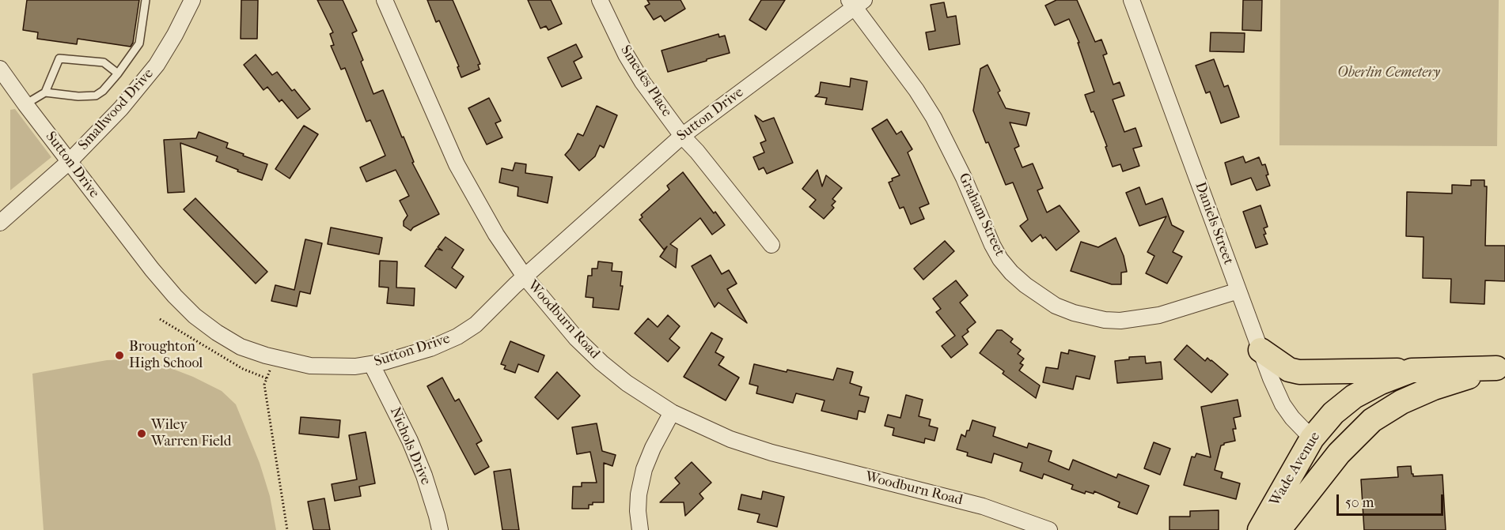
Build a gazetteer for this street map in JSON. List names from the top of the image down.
{
  "streets": {
    "main road": ["Wade Avenue"],
    "street": [
      "Smedes Place",
      "Smallwood Drive",
      "Sutton Drive",
      "Graham Street",
      "Daniels Street",
      "Woodburn Road",
      "Nichols Drive"
    ]
  },
  "crossings": [
    ["Smedes Place", "Sutton Drive"],
    ["Smallwood Drive", "Sutton Drive"],
    ["Sutton Drive", "Graham Street"],
    ["Sutton Drive", "Woodburn Road"],
    ["Sutton Drive", "Nichols Drive"],
    ["Graham Street", "Daniels Street"],
    ["Daniels Street", "Wade Avenue"]
  ],
  "parks": ["Oberlin Cemetery"],
  "places": ["Broughton High School", "Wiley Warren Field"],
  "scale_bar": "50 m"
}
